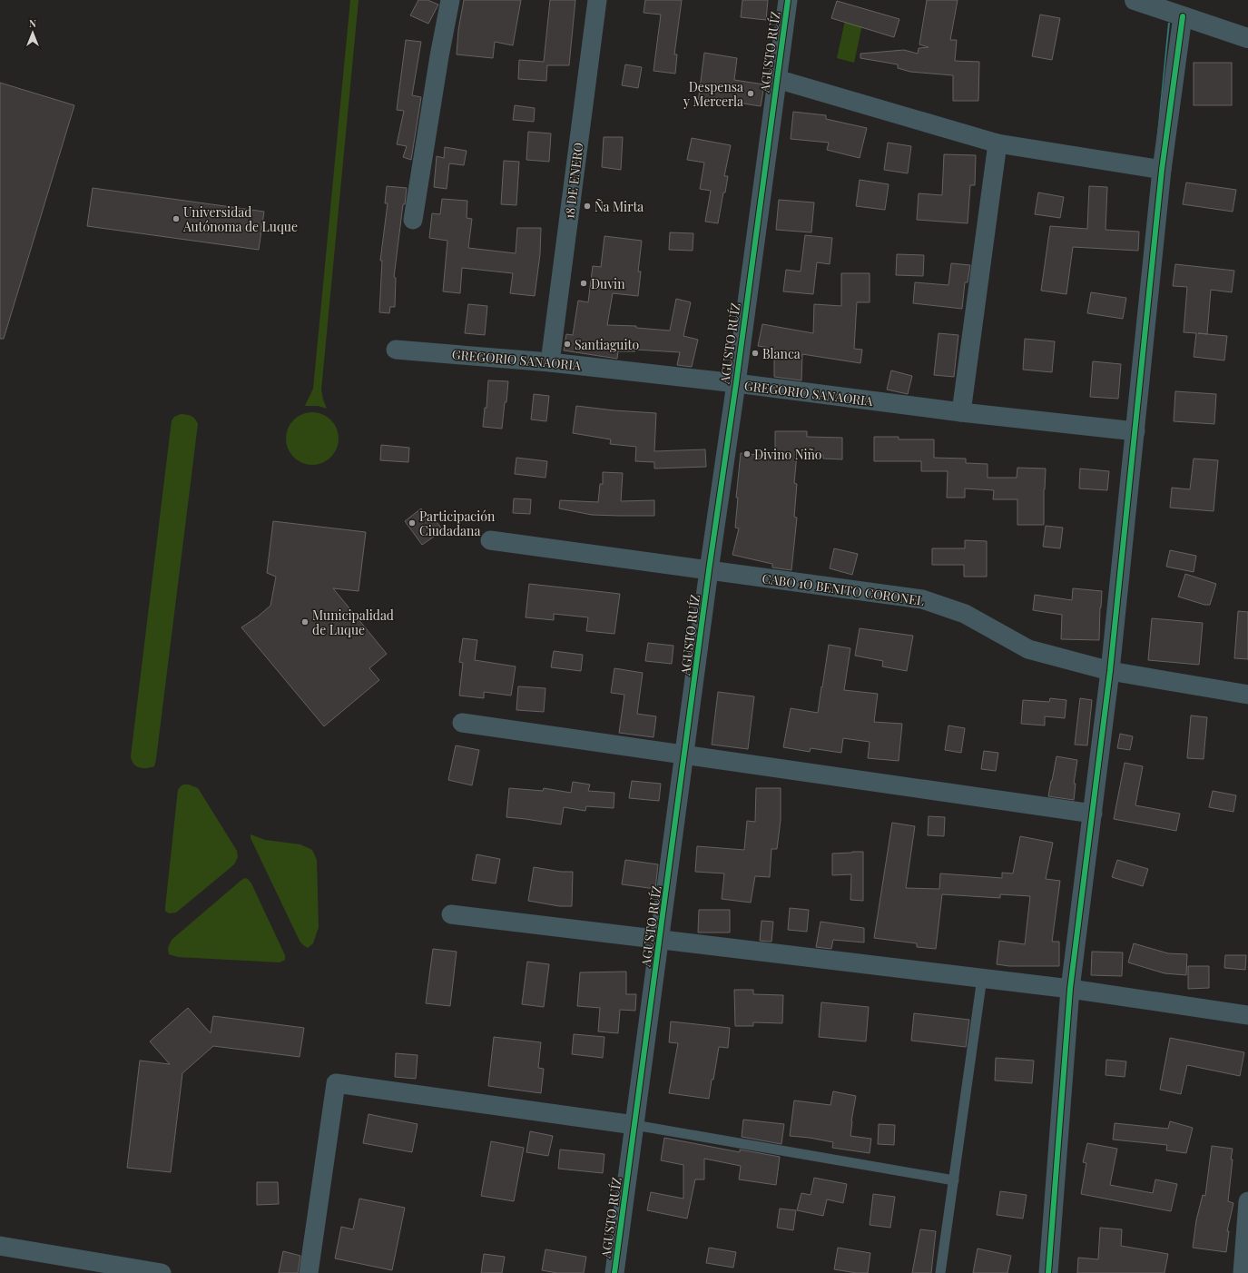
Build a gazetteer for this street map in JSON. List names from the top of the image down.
{
  "streets": {
    "street": [
      "AGUSTO RUÍZ",
      "18 DE ENERO",
      "GREGORIO SANAORIA",
      "CABO 1O BENITO CORONEL"
    ]
  },
  "crossings": [
    ["AGUSTO RUÍZ", "GREGORIO SANAORIA"],
    ["AGUSTO RUÍZ", "CABO 1O BENITO CORONEL"],
    ["18 DE ENERO", "GREGORIO SANAORIA"]
  ],
  "places": [
    "Despensa y Mercerla",
    "Ña Mirta",
    "Universidad Autónoma de Luque",
    "Duvin",
    "Santiaguito",
    "Blanca",
    "Divino Niño",
    "Participación Ciudadana",
    "Municipalidad de Luque"
  ],
  "north": "top"
}
